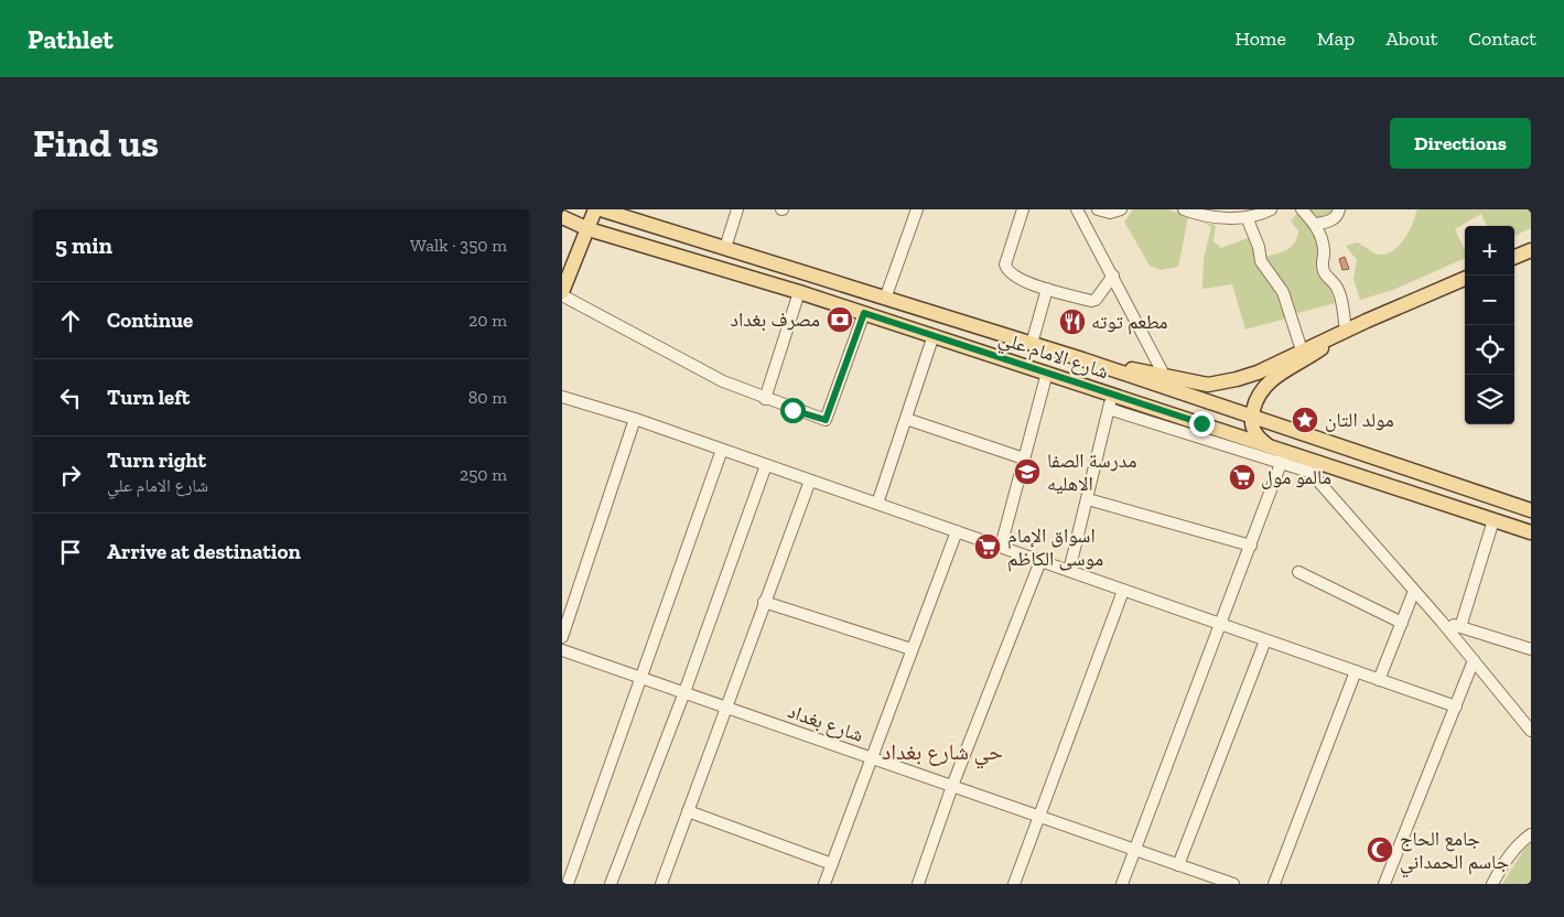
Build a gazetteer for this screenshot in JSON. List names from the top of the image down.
{
  "streets": {
    "main road": ["شارع الامام علي"],
    "street": ["شارع بغداد"]
  },
  "districts": ["حي شارع بغداد"],
  "places": {
    "bank": ["مصرف بغداد"],
    "restaurant": ["مطعم توته"],
    "place": ["مولد التان"],
    "school or university": ["مدرسة الصفا الاهليه"],
    "supermarket": ["مالمو مول", "اسواق الإمام موسى الكاظم"],
    "mosque": ["جامع الحاج جاسم الحمداني"]
  },
  "page": {
    "header": "Pathlet",
    "nav": [
      "Home",
      "Map",
      "About",
      "Contact"
    ],
    "buttons": "Directions",
    "title": "Find us",
    "heading": ["5 min", "Walk · 350 m"],
    "map_buttons": ["+", "−"],
    "list": [
      ["Continue", "20 m"],
      ["Turn left", "80 m"],
      ["Turn right", "شارع الامام علي", "250 m"],
      "Arrive at destination"
    ]
  }
}
